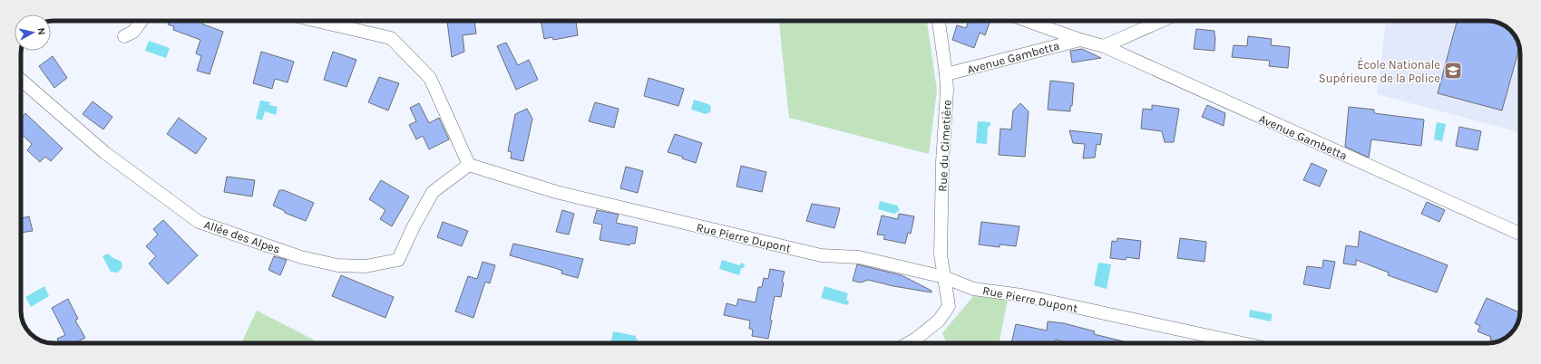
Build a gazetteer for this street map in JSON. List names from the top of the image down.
{
  "streets": {
    "street": [
      "Avenue Gambetta",
      "Rue du Cimetière",
      "Allée des Alpes",
      "Rue Pierre Dupont"
    ]
  },
  "crossings": [
    ["Avenue Gambetta", "Rue du Cimetière"],
    ["Rue du Cimetière", "Rue Pierre Dupont"],
    ["Allée des Alpes", "Rue Pierre Dupont"]
  ],
  "places": {
    "school or university": ["École Nationale Supérieure de la Police"]
  },
  "north": "right"
}
